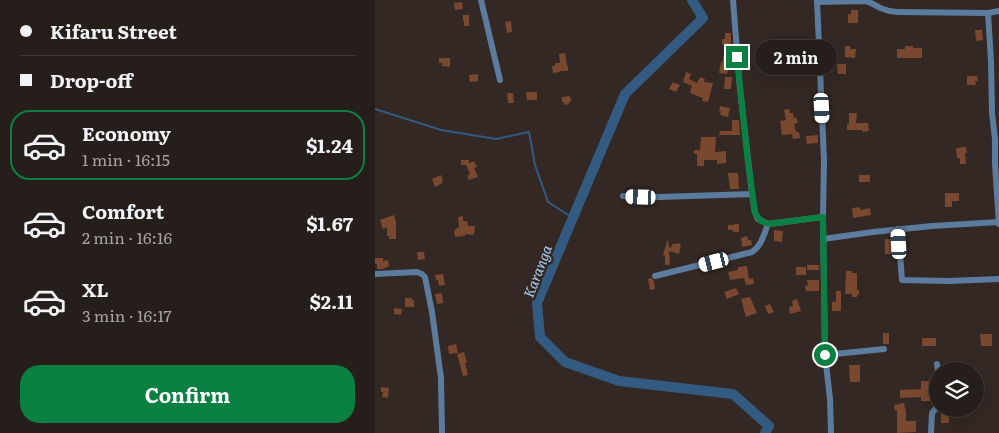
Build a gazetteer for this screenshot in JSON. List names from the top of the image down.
{
  "water": ["Karanga"],
  "page": {
    "banner": ["Kifaru Street", "Drop-off"],
    "bubble": "2 min",
    "list": [
      {
        "name": "Economy",
        "note": "1 min · 16:15",
        "value": "$1.24"
      },
      {
        "name": "Comfort",
        "note": "2 min · 16:16",
        "value": "$1.67"
      },
      {
        "name": "XL",
        "note": "3 min · 16:17",
        "value": "$2.11"
      }
    ],
    "buttons": "Confirm"
  }
}
